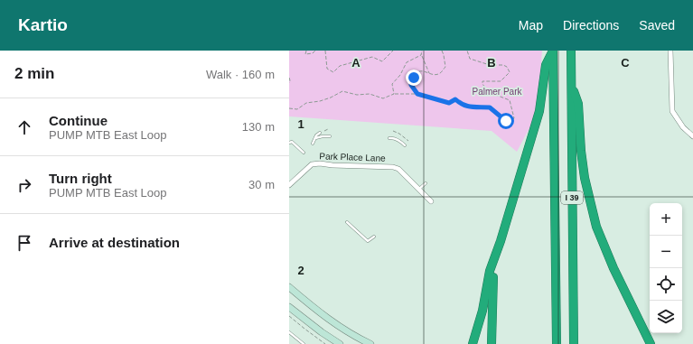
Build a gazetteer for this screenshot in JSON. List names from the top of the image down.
{
  "streets": {
    "highway": ["I 39"],
    "street": ["Park Place Lane"]
  },
  "parks": ["Palmer Park"],
  "page": {
    "header": "Kartio",
    "nav": ["Map", "Directions", "Saved"],
    "heading": ["2 min", "Walk · 160 m"],
    "list": [
      ["Continue", "PUMP MTB East Loop", "130 m"],
      ["Turn right", "PUMP MTB East Loop", "30 m"],
      "Arrive at destination"
    ],
    "map_buttons": ["+", "−"]
  },
  "grid": {
    "columns": ["A", "B", "C"],
    "rows": ["1", "2"]
  }
}
